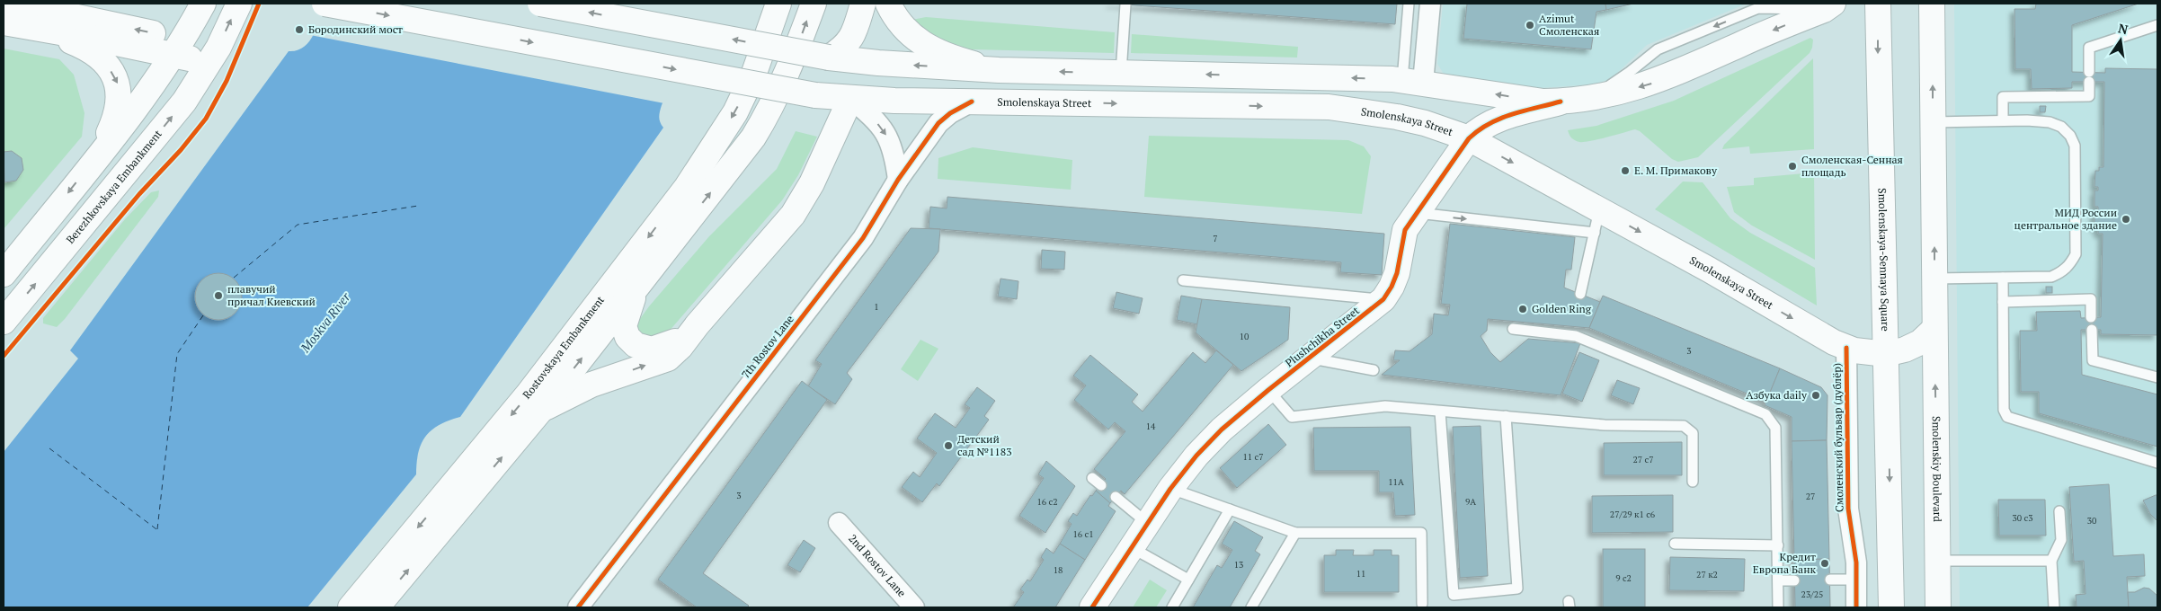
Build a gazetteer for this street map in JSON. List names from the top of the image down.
{
  "streets": {
    "main road": [
      "Smolenskaya Street",
      "Berezhkovskaya Embankment",
      "Smolenskaya-Sennaya Square",
      "Plushchikha Street",
      "Rostovskaya Embankment",
      "Smolenskiy Boulevard"
    ],
    "street": ["7th Rostov Lane", "Смоленский бульвар (дублёр)", "2nd Rostov Lane"]
  },
  "crossings": [
    ["Smolenskaya Street", "Smolenskaya-Sennaya Square"],
    ["Smolenskaya Street", "Plushchikha Street"],
    ["Smolenskaya Street", "7th Rostov Lane"],
    ["Smolenskaya Street", "Смоленский бульвар (дублёр)"],
    ["Smolenskaya Street", "Smolenskiy Boulevard"]
  ],
  "water": ["Moskva River"],
  "places": [
    "Azimut Смоленская",
    "Бородинский мост",
    "Смоленская-Сенная площадь",
    "Е. М. Примакову",
    "МИД России центральное здание",
    "плавучий причал Киевский",
    "Golden Ring",
    "Азбука daily",
    "Детский сад №1183",
    "Кредит Европа Банк"
  ],
  "house_numbers": [
    "7",
    "1",
    "10",
    "3",
    "14",
    "11 c7",
    "27 с7",
    "11А",
    "3",
    "27",
    "16 с2",
    "9А",
    "27/29 к1 с6",
    "30 с3",
    "30",
    "16 с1",
    "13",
    "18",
    "11",
    "27 к2",
    "9 с2",
    "23/25"
  ],
  "north": "top"
}
